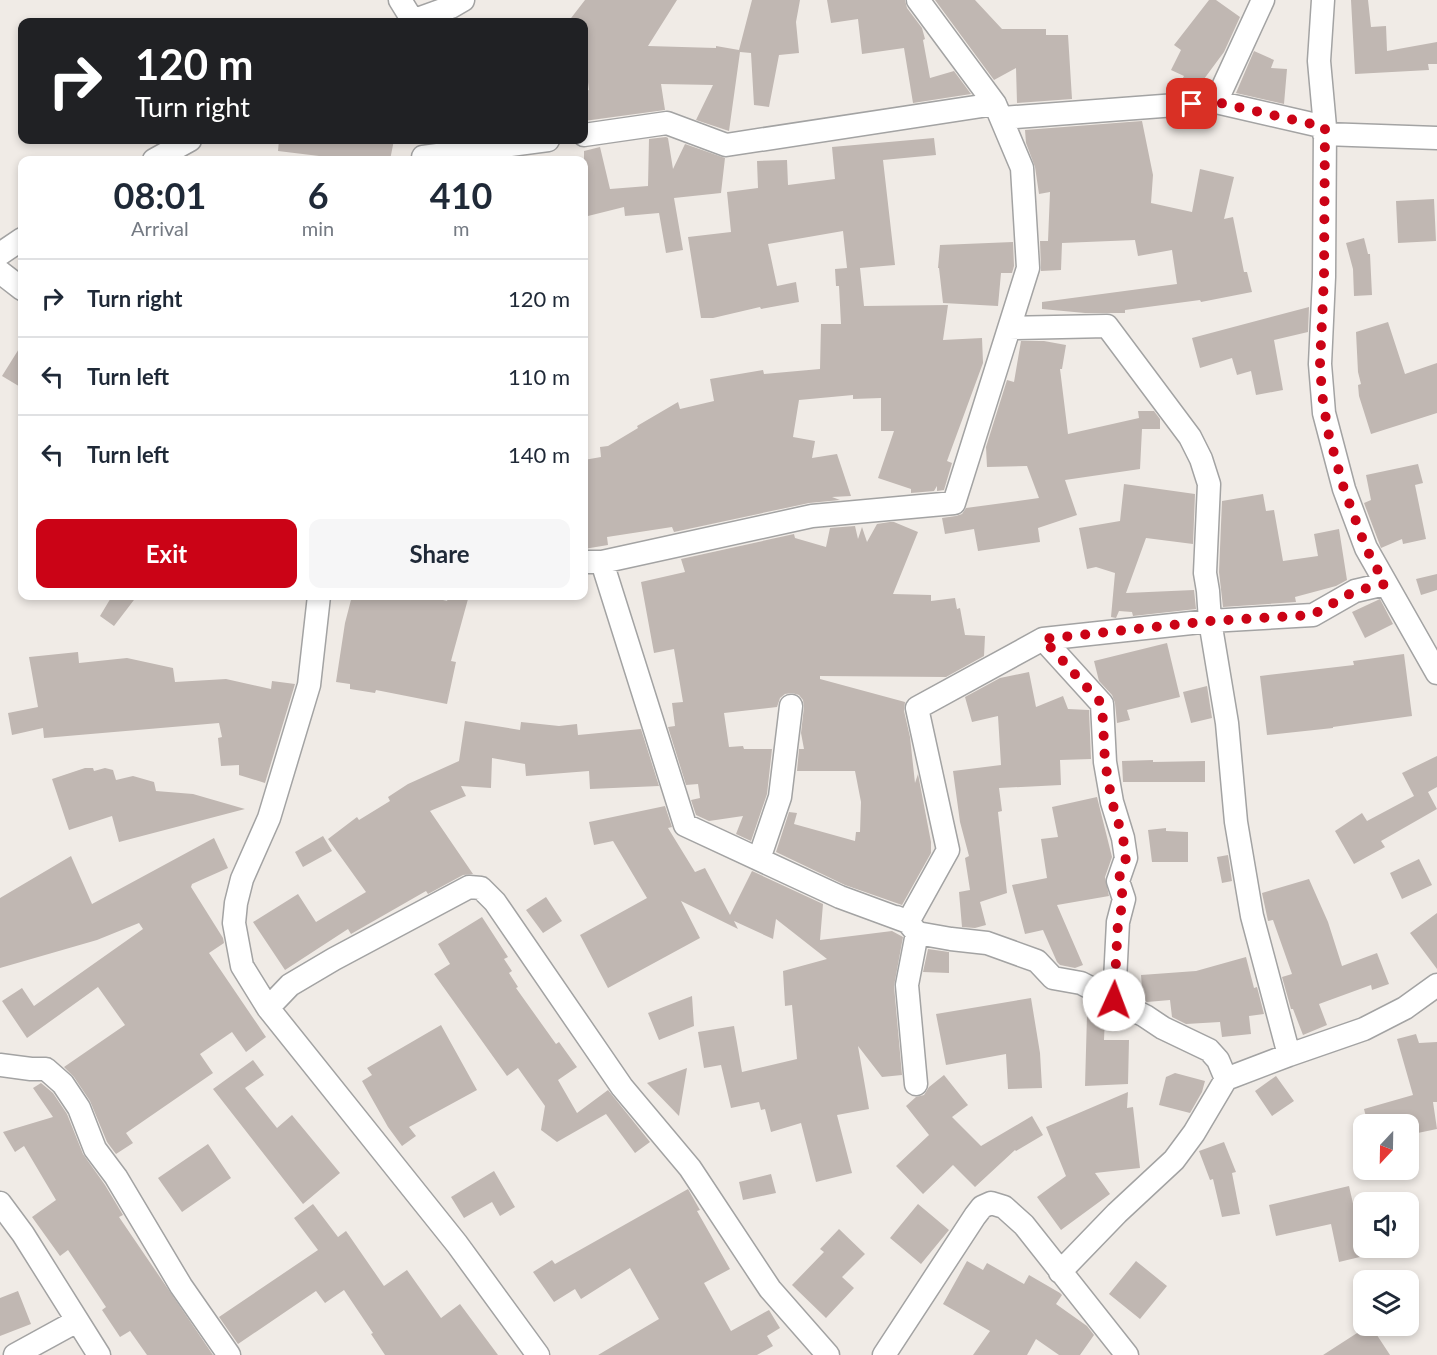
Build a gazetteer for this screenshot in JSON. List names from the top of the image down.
{
  "north": "bottom",
  "page": {
    "turn": ["120 m", "Turn right"],
    "eta": [
      "08:01",
      "Arrival",
      "6",
      "min",
      "410",
      "m"
    ],
    "list": [
      {
        "name": "Turn right",
        "value": "120 m"
      },
      {
        "name": "Turn left",
        "value": "110 m"
      },
      {
        "name": "Turn left",
        "value": "140 m"
      }
    ],
    "buttons": ["Exit", "Share"]
  }
}
